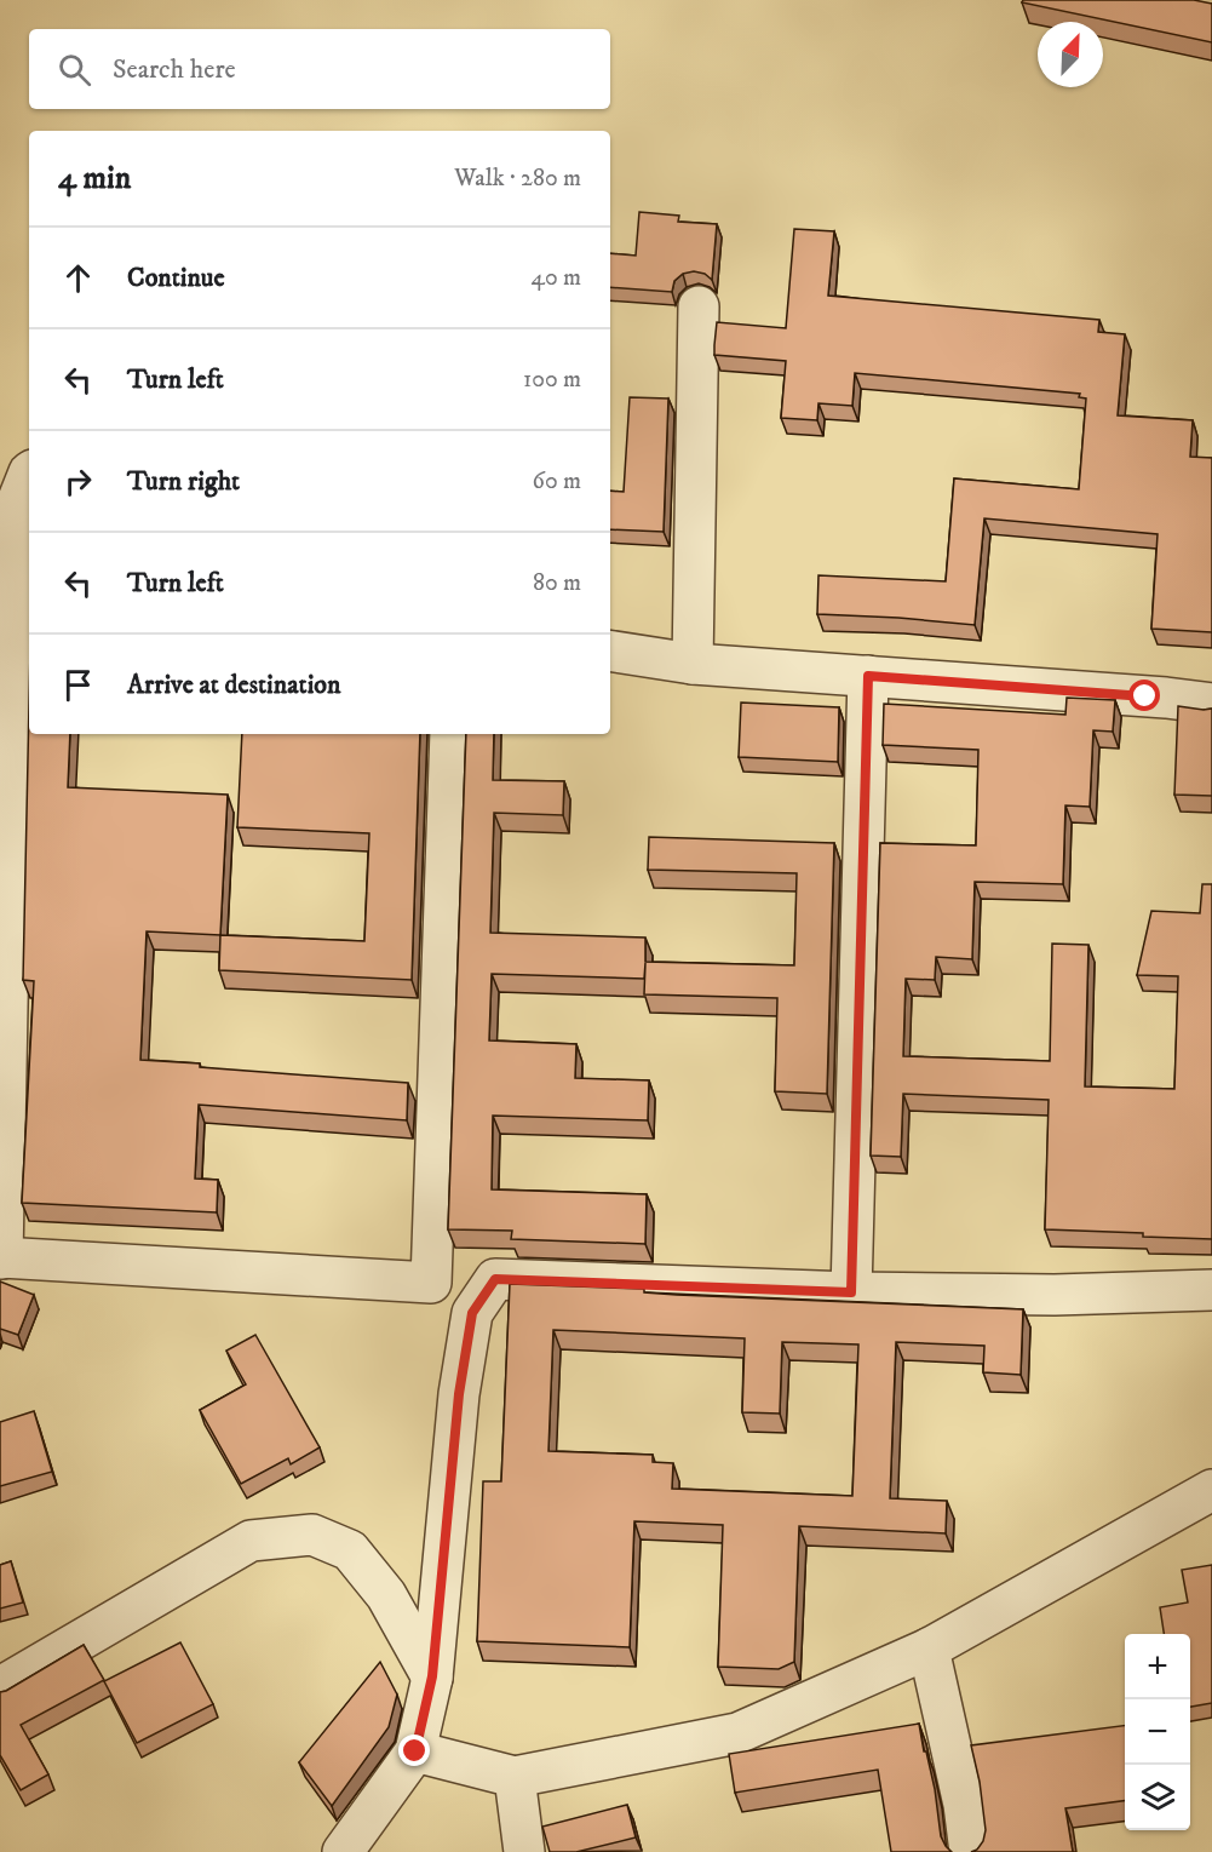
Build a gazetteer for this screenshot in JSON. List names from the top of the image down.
{
  "north": "top right",
  "page": {
    "search": "Search here",
    "heading": ["4 min", "Walk · 280 m"],
    "list": [
      ["Continue", "40 m"],
      ["Turn left", "100 m"],
      ["Turn right", "60 m"],
      ["Turn left", "80 m"],
      "Arrive at destination"
    ],
    "map_buttons": ["+", "−"]
  }
}
